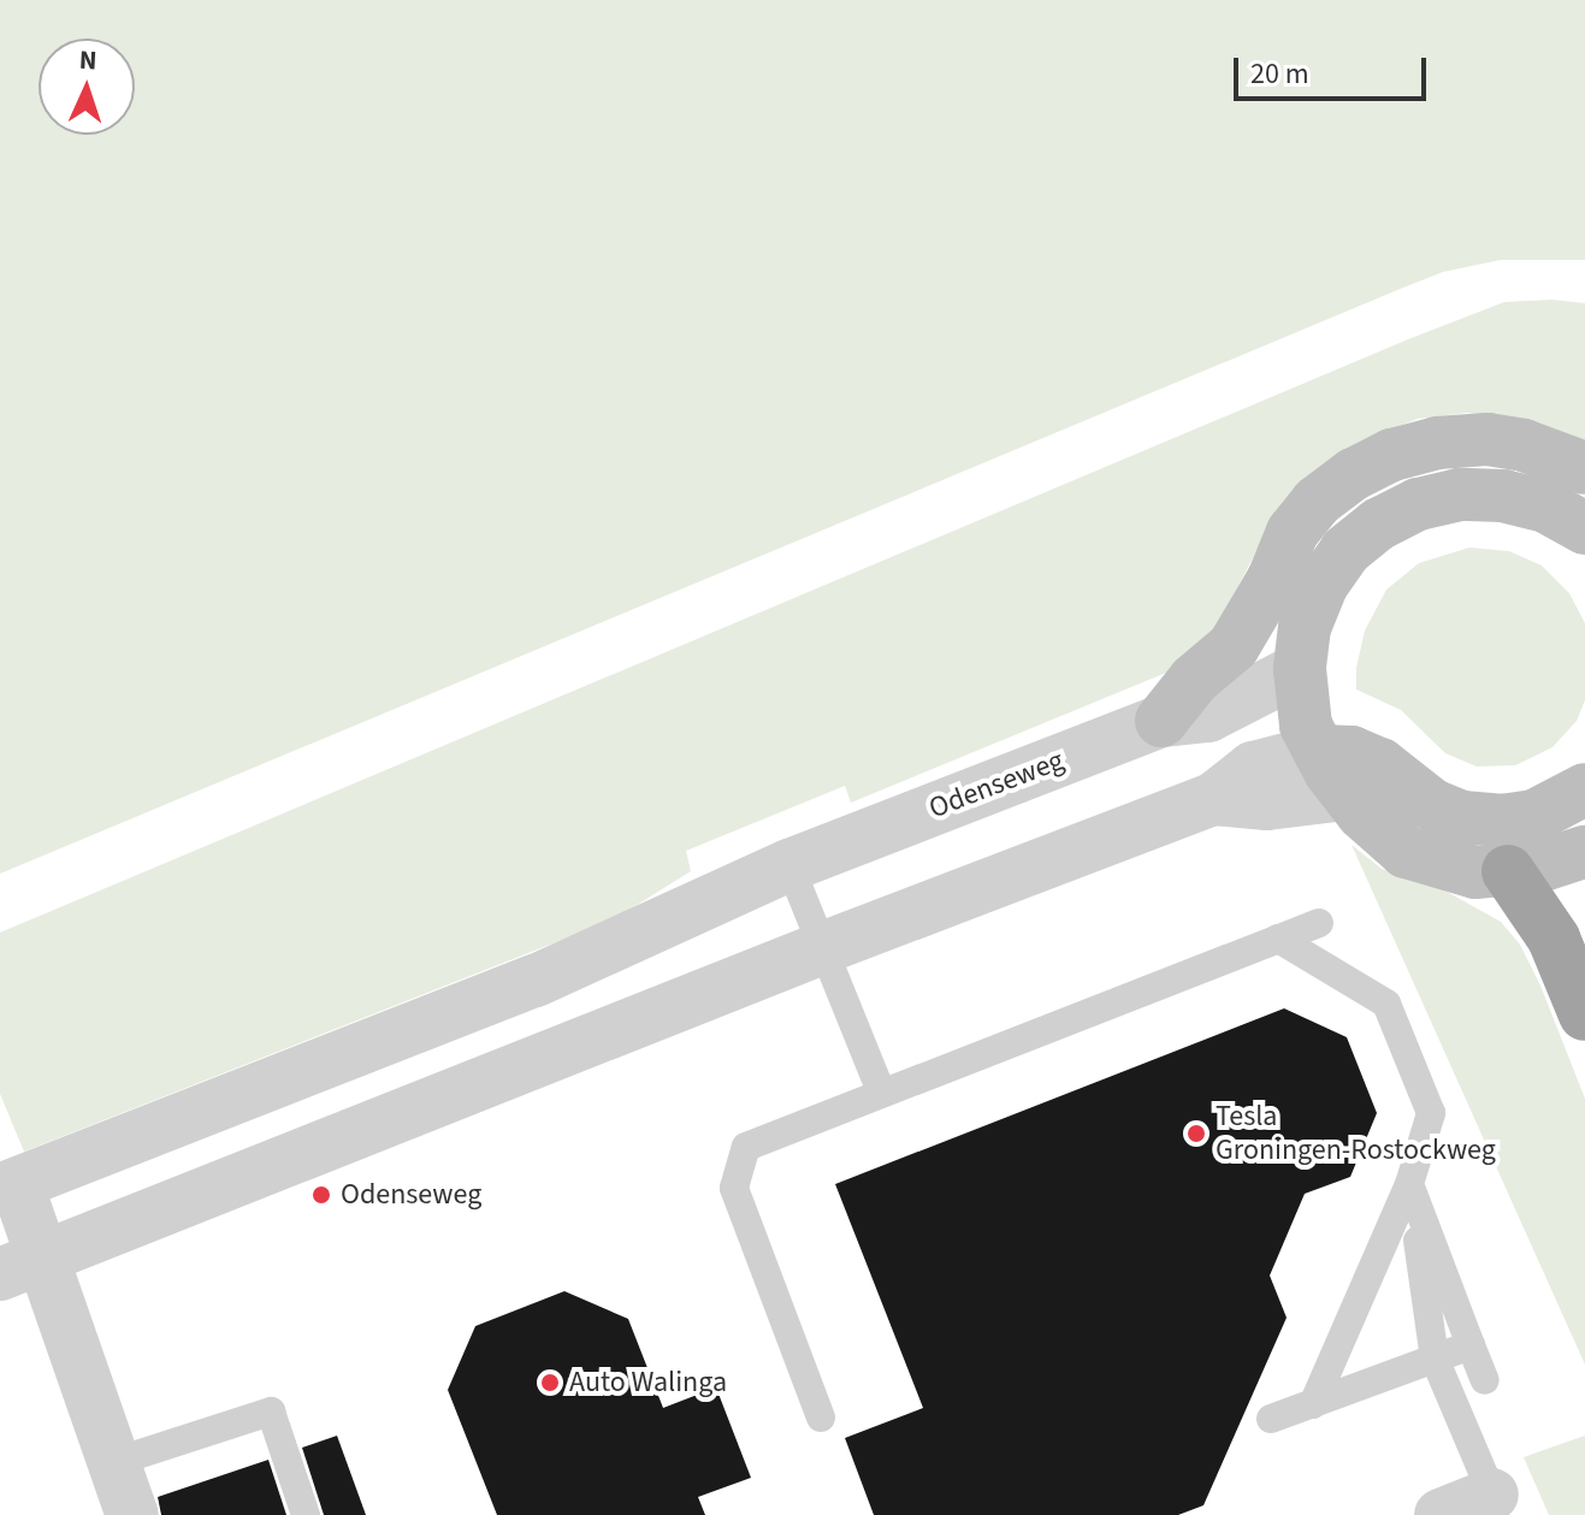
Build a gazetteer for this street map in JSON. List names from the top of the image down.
{
  "streets": {
    "street": ["Odenseweg"]
  },
  "places": ["Tesla Groningen-Rostockweg", "Odenseweg", "Auto Walinga"],
  "scale_bar": "20 m",
  "north": "top"
}
